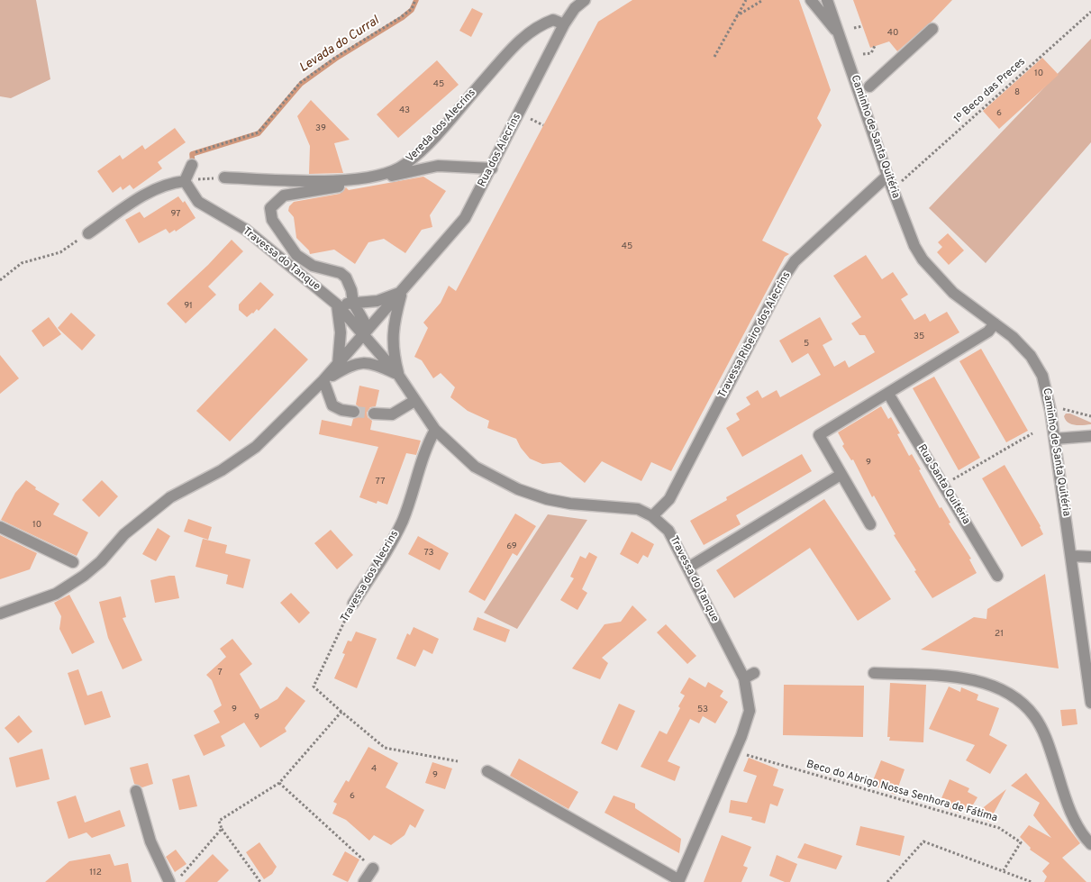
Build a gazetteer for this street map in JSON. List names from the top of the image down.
{
  "streets": {
    "street": [
      "Vereda dos Alecrins",
      "Caminho de Santa Quitéria",
      "Rua dos Alecrins",
      "Travessa do Tanque",
      "Travessa Ribeiro dos Alecrins",
      "Rua Santa Quitéria",
      "Travessa dos Alecrins"
    ],
    "path": ["1º Beco das Preces", "Beco do Abrigo Nossa Senhora de Fátima"]
  },
  "crossings": [
    ["Vereda dos Alecrins", "Rua dos Alecrins"],
    ["Caminho de Santa Quitéria", "Travessa Ribeiro dos Alecrins"],
    ["Rua dos Alecrins", "Travessa do Tanque"],
    ["Travessa do Tanque", "Travessa Ribeiro dos Alecrins"],
    ["Travessa do Tanque", "Travessa dos Alecrins"]
  ],
  "water": ["Levada do Curral"],
  "house_numbers": [
    "40",
    "10",
    "45",
    "8",
    "43",
    "6",
    "39",
    "97",
    "45",
    "91",
    "35",
    "5",
    "9",
    "77",
    "10",
    "69",
    "73",
    "21",
    "7",
    "9",
    "53",
    "9",
    "4",
    "9",
    "6",
    "112"
  ]
}
